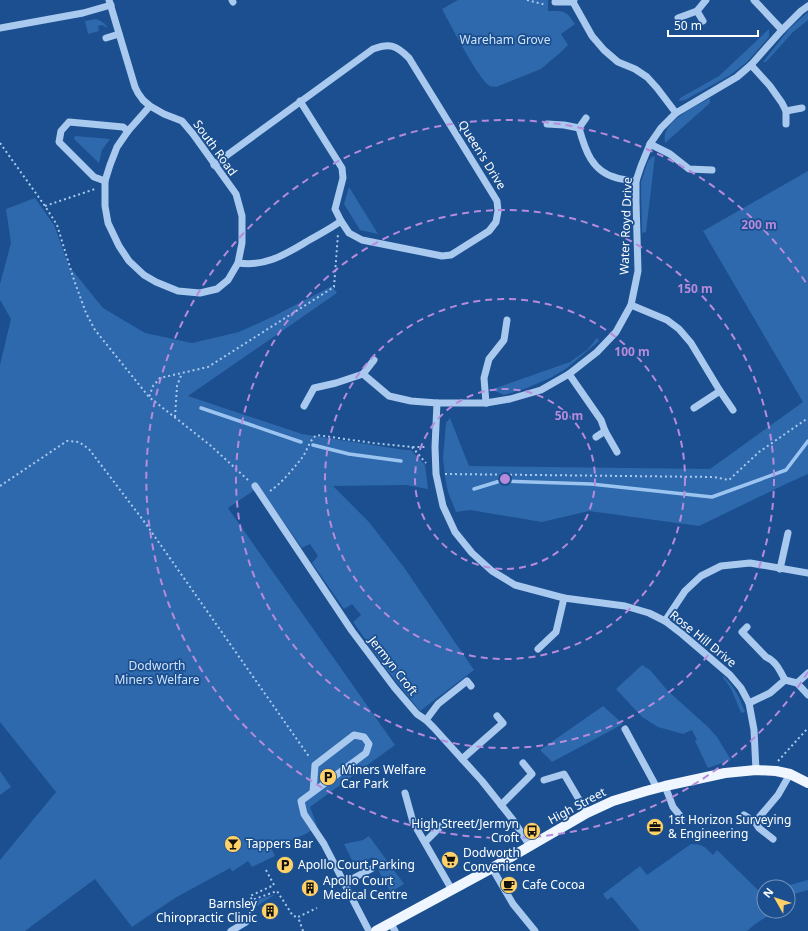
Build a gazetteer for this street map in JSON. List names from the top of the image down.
{
  "streets": {
    "main road": ["High Street"],
    "street": [
      "South Road",
      "Queen's Drive",
      "Water Royd Drive",
      "Rose Hill Drive",
      "Jermyn Croft"
    ]
  },
  "crossings": [
    ["South Road", "Queen's Drive"],
    ["Water Royd Drive", "Rose Hill Drive"],
    ["Rose Hill Drive", "High Street"],
    ["Jermyn Croft", "High Street"]
  ],
  "parks": ["Wareham Grove", "Dodworth Miners Welfare"],
  "places": {
    "parking": ["Miners Welfare Car Park", "Apollo Court Parking"],
    "office": ["1st Horizon Surveying & Engineering"],
    "bus stop": ["High Street/Jermyn Croft"],
    "bar": ["Tappers Bar"],
    "supermarket": ["Dodworth Convenience"],
    "cafe": ["Cafe Cocoa"],
    "building": ["Apollo Court Medical Centre", "Barnsley Chiropractic Clinic"]
  },
  "scale_bar": "50 m",
  "north": "top left",
  "rings": [
    "200 m",
    "150 m",
    "100 m",
    "50 m"
  ]
}
